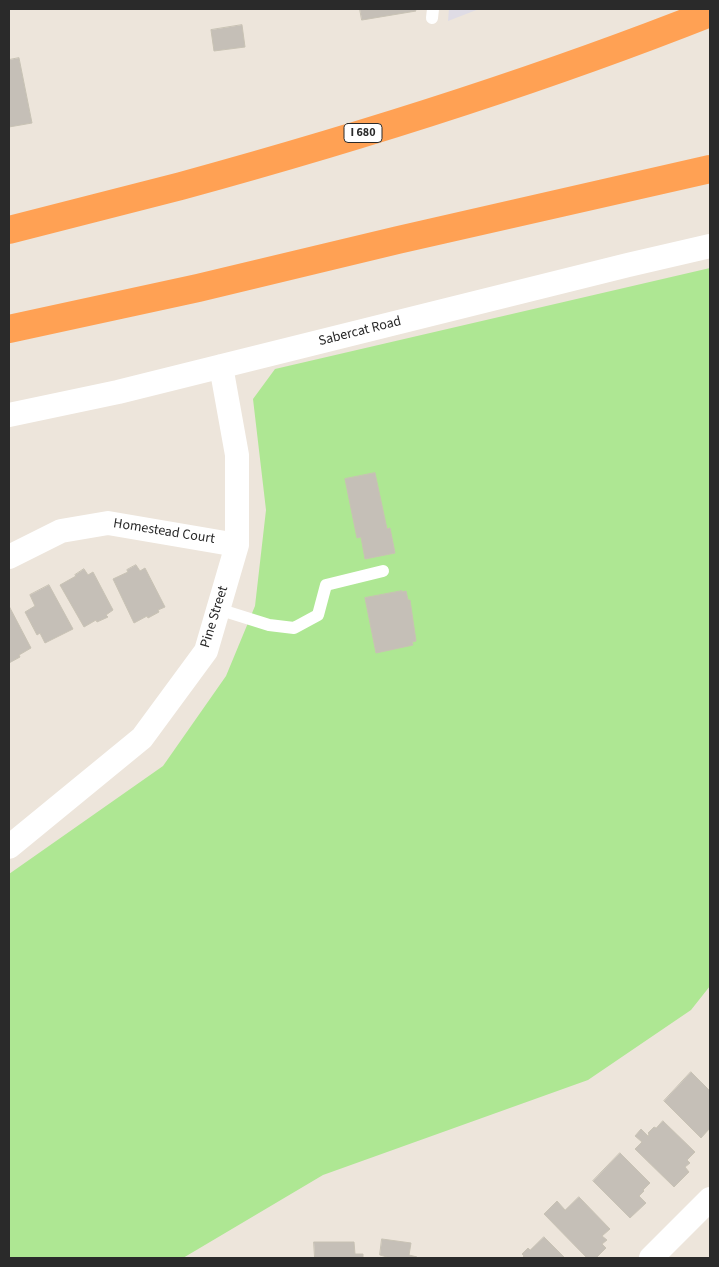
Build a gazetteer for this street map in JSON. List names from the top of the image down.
{
  "streets": {
    "highway": ["I 680"],
    "street": ["Sabercat Road", "Homestead Court", "Pine Street"]
  },
  "crossings": [
    ["Sabercat Road", "Pine Street"],
    ["Homestead Court", "Pine Street"]
  ]
}
